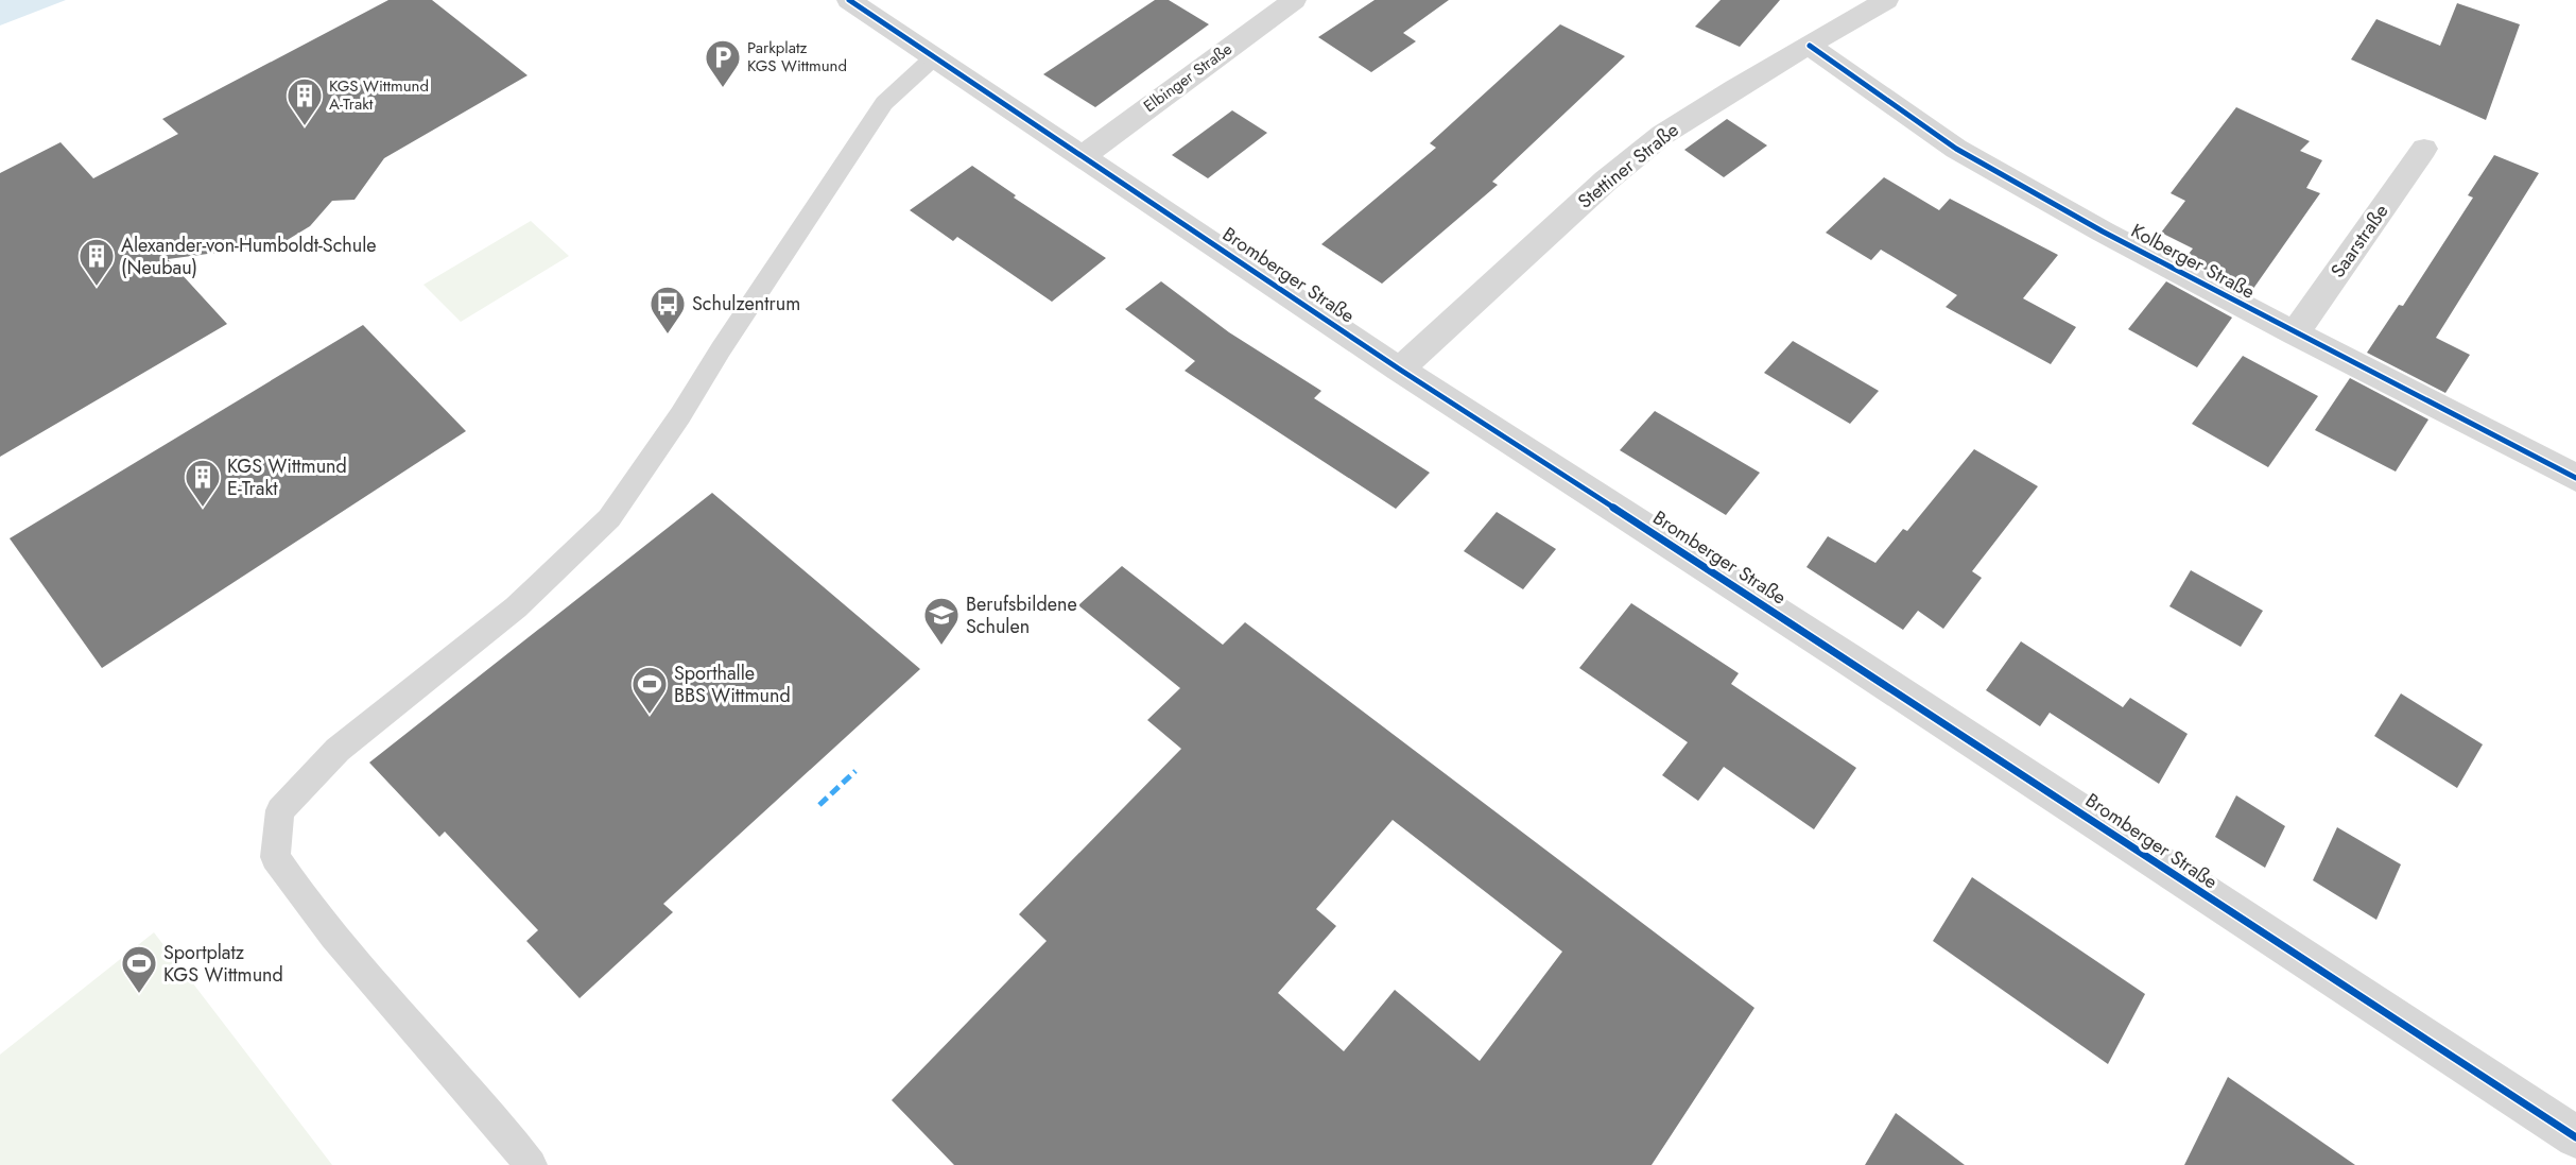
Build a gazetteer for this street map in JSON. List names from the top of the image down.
{
  "streets": {
    "street": [
      "Elbinger Straße",
      "Stettiner Straße",
      "Saarstraße",
      "Kolberger Straße",
      "Bromberger Straße"
    ]
  },
  "crossings": [
    ["Elbinger Straße", "Bromberger Straße"],
    ["Stettiner Straße", "Kolberger Straße"],
    ["Stettiner Straße", "Bromberger Straße"],
    ["Saarstraße", "Kolberger Straße"]
  ],
  "places": {
    "parking": ["Parkplatz KGS Wittmund"],
    "building": ["KGS Wittmund A-Trakt", "Alexander-von-Humboldt-Schule (Neubau)", "KGS Wittmund E-Trakt"],
    "bus stop": ["Schulzentrum"],
    "school or university": ["Berufsbildene Schulen"],
    "sports": ["Sporthalle BBS Wittmund", "Sportplatz KGS Wittmund"]
  }
}
